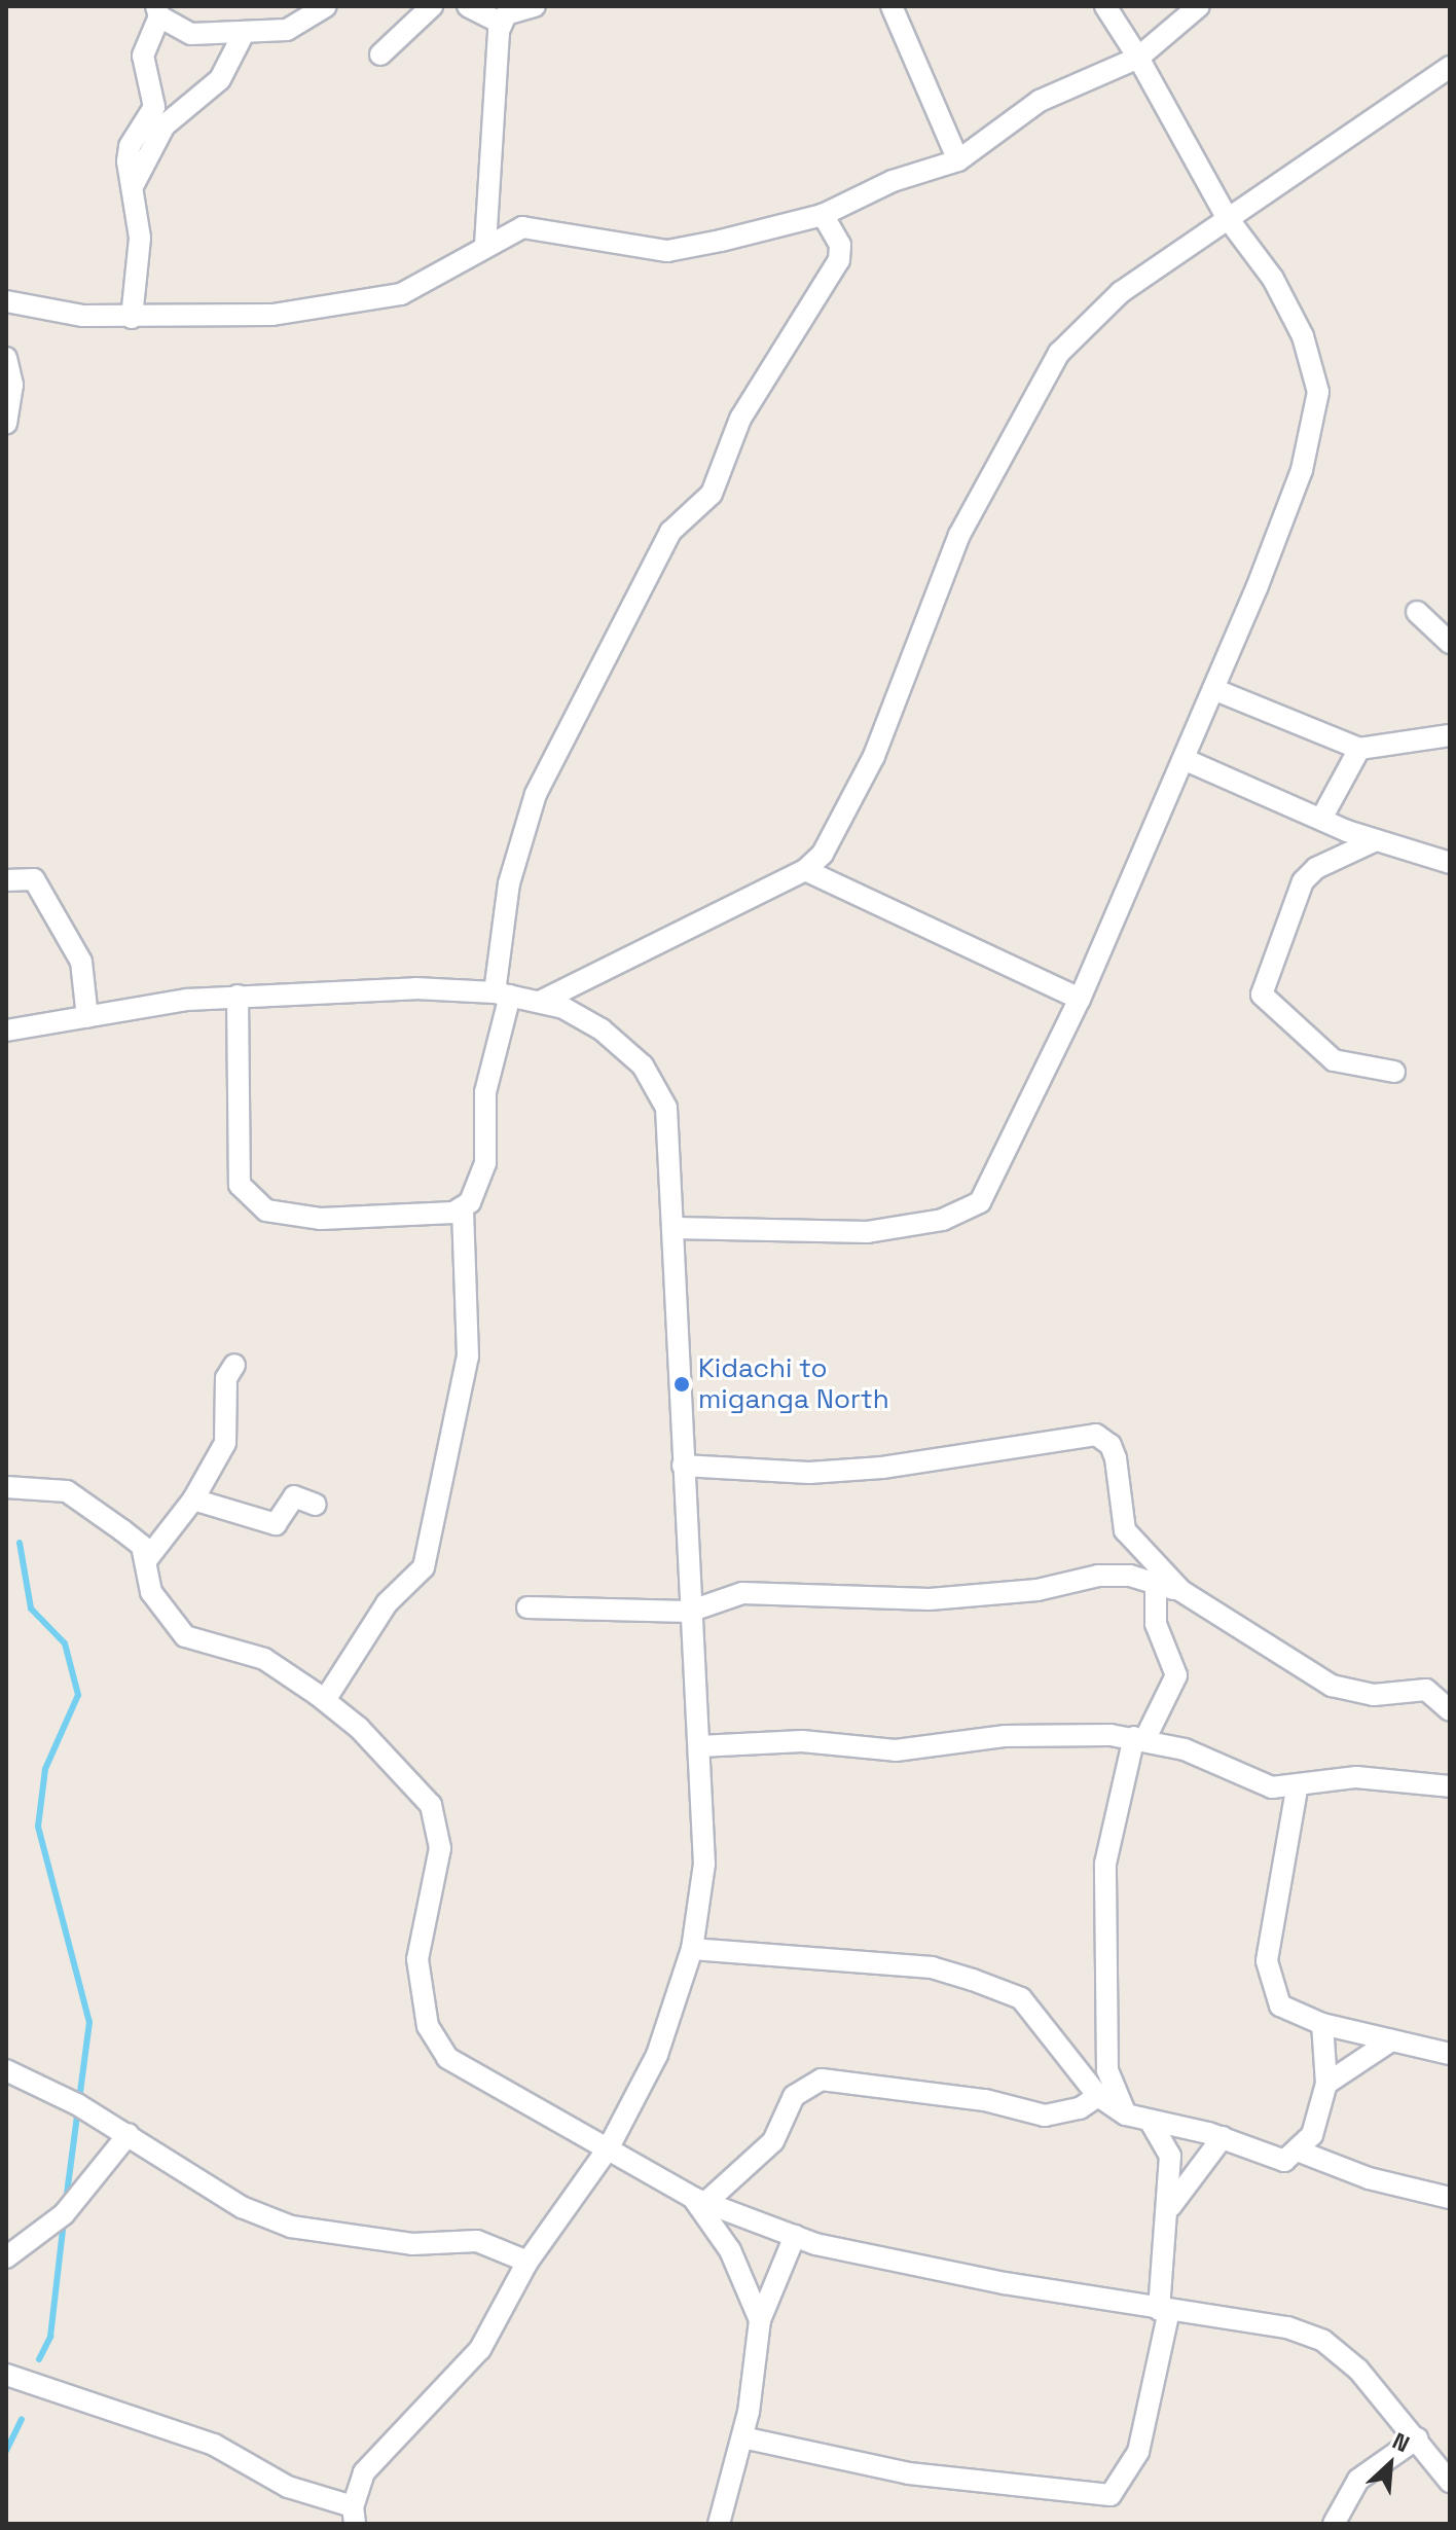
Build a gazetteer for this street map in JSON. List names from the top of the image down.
{
  "places": ["Kidachi to miganga North"],
  "north": "top right"
}
